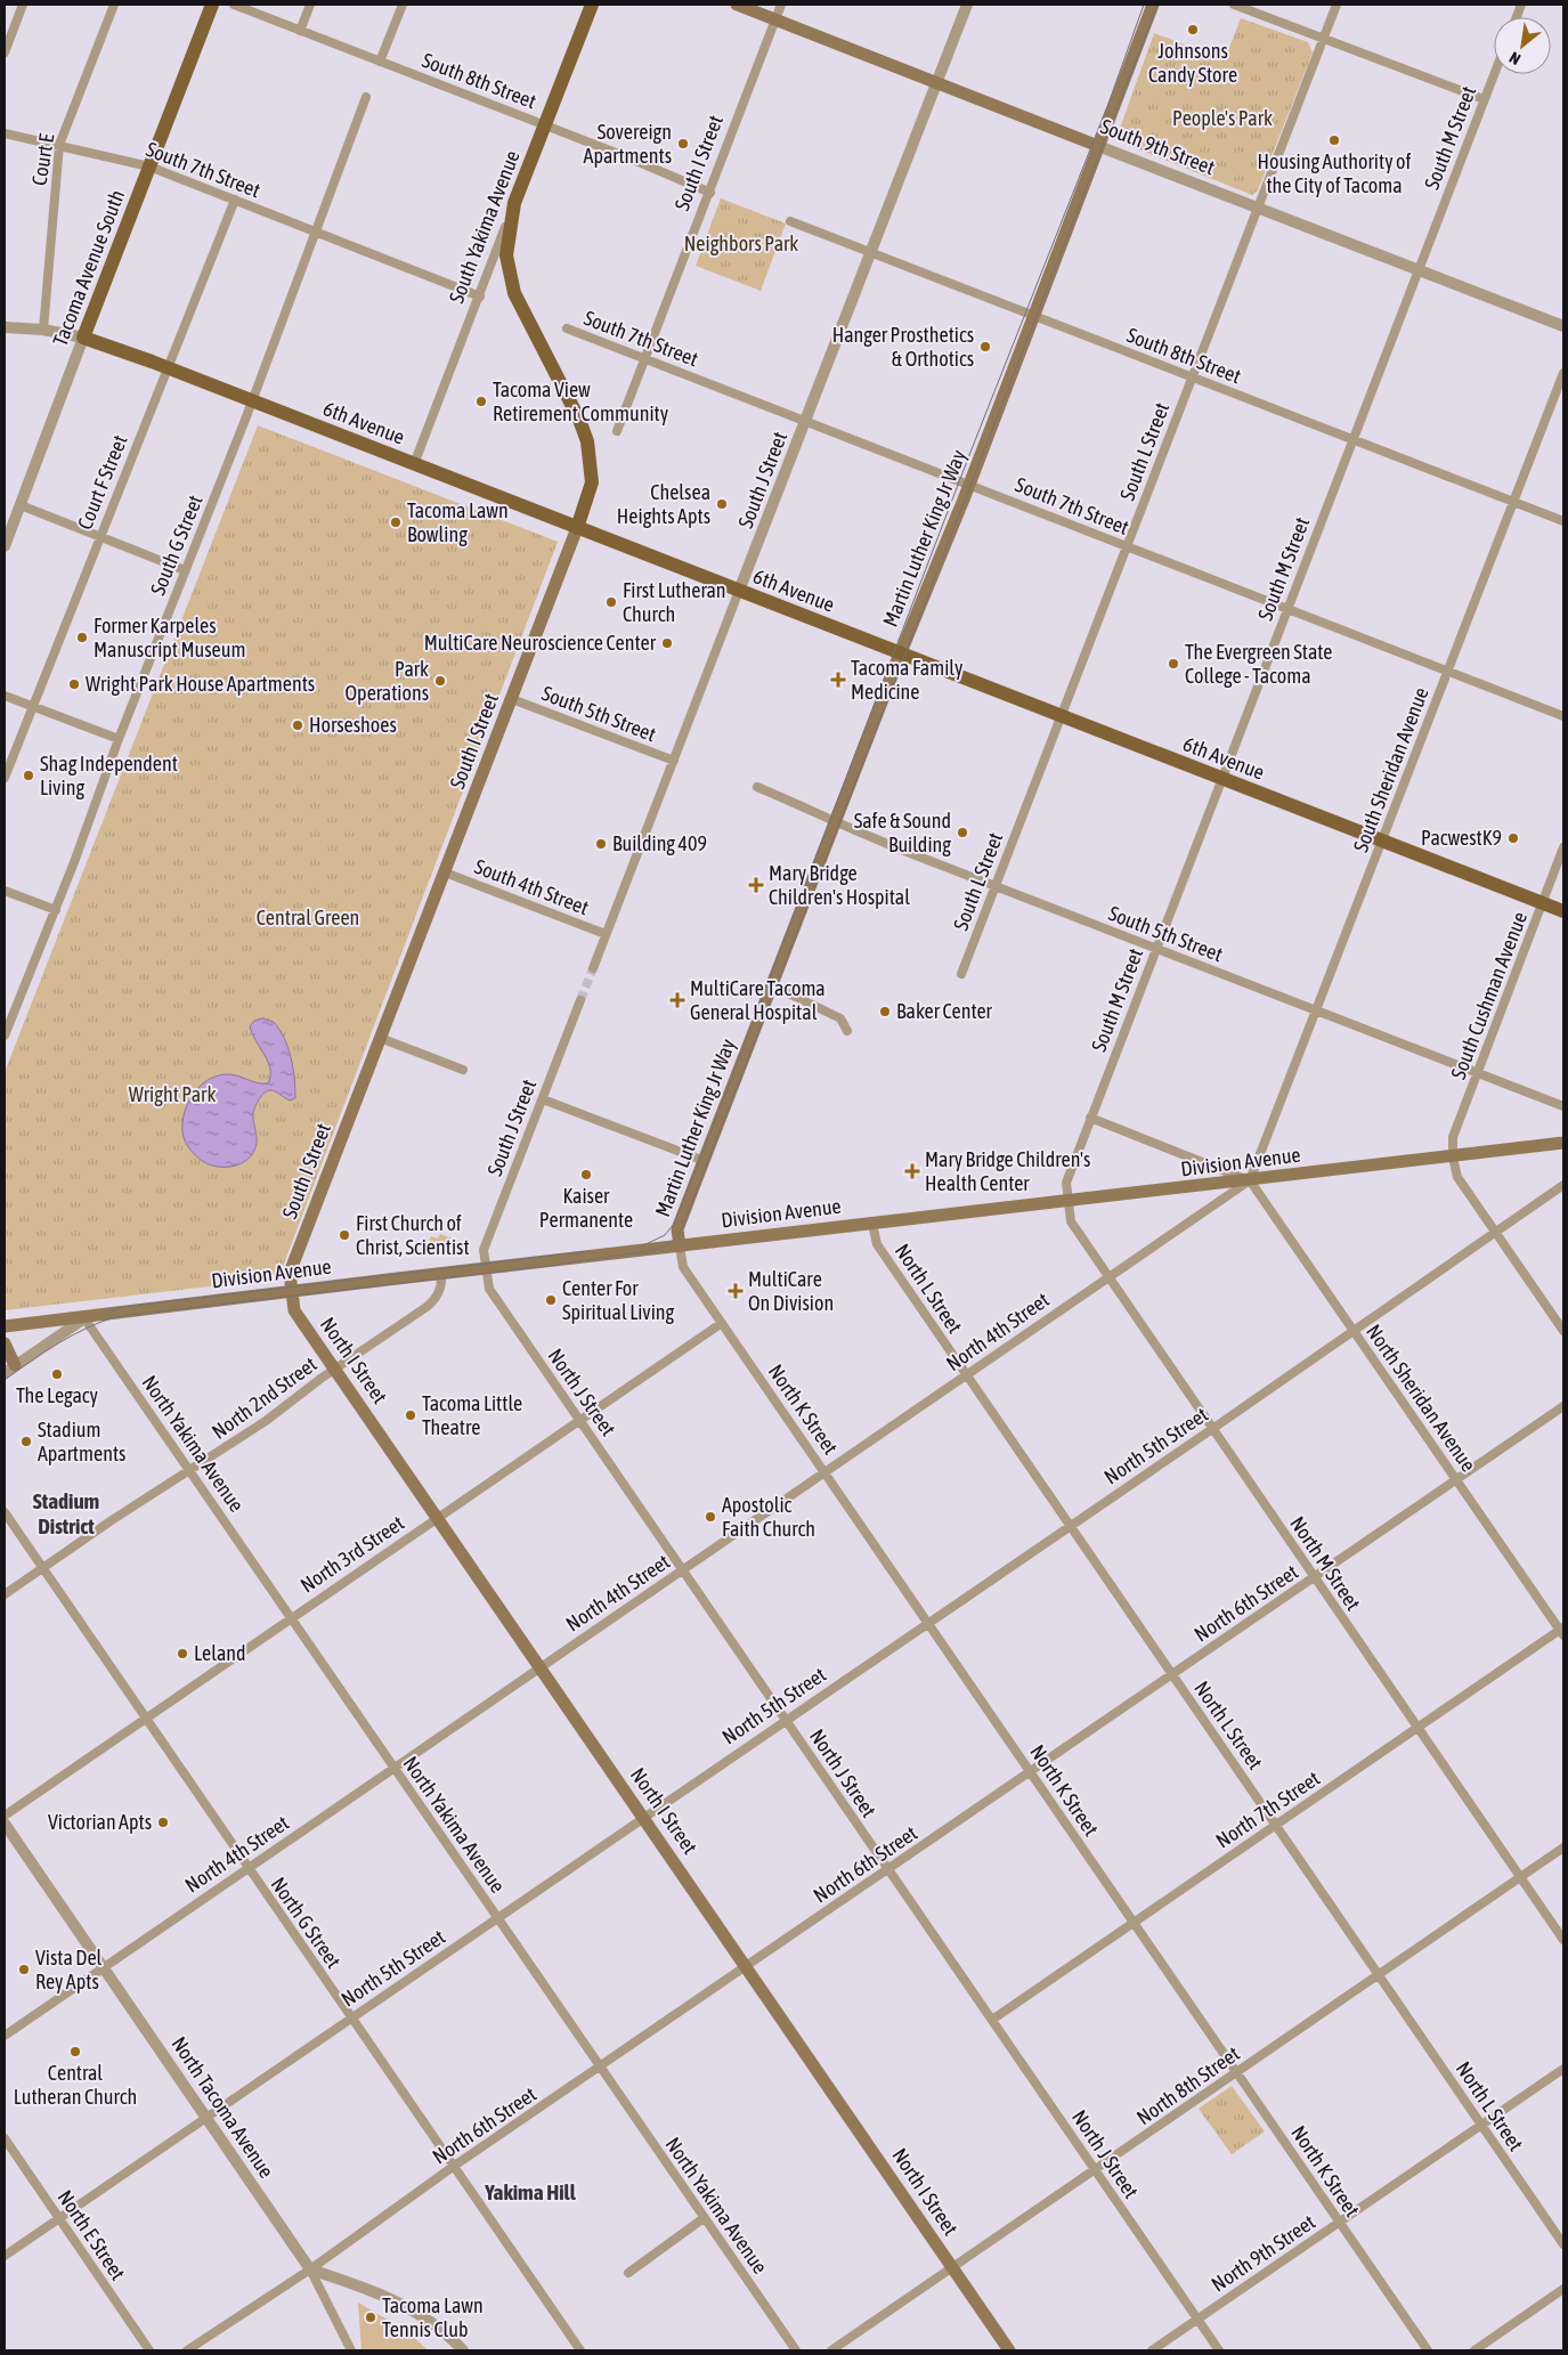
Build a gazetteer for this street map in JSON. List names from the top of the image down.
{
  "streets": {
    "main road": [
      "South 9th Street",
      "South I Street",
      "South Yakima Avenue",
      "Tacoma Avenue South",
      "6th Avenue",
      "Martin Luther King Jr Way",
      "Division Avenue",
      "North I Street"
    ],
    "street": [
      "South 8th Street",
      "South M Street",
      "Court E",
      "South 7th Street",
      "South L Street",
      "South J Street",
      "Court F Street",
      "South G Street",
      "South 5th Street",
      "South Sheridan Avenue",
      "South 4th Street",
      "South Cushman Avenue",
      "North L Street",
      "North 4th Street",
      "North J Street",
      "North 2nd Street",
      "North Sheridan Avenue",
      "North K Street",
      "North Yakima Avenue",
      "North 5th Street",
      "North 3rd Street",
      "North M Street",
      "North 6th Street",
      "North 7th Street",
      "North G Street",
      "North 8th Street",
      "North Tacoma Avenue",
      "North E Street",
      "North 9th Street"
    ]
  },
  "crossings": [
    ["South 8th Street", "South M Street"],
    ["South 8th Street", "South I Street"],
    ["South 8th Street", "South Yakima Avenue"],
    ["South 8th Street", "South L Street"],
    ["South 8th Street", "South J Street"],
    ["South 8th Street", "Martin Luther King Jr Way"],
    ["South 8th Street", "South Sheridan Avenue"],
    ["South M Street", "South 9th Street"],
    ["South M Street", "South 7th Street"],
    ["South M Street", "6th Avenue"],
    ["South M Street", "South 5th Street"],
    ["South M Street", "Division Avenue"],
    ["South M Street", "North M Street"],
    ["South 9th Street", "South I Street"],
    ["South 9th Street", "South L Street"],
    ["South 9th Street", "South J Street"],
    ["South 9th Street", "Martin Luther King Jr Way"],
    ["Court E", "South 7th Street"],
    ["Court E", "6th Avenue"],
    ["South I Street", "South 7th Street"],
    ["South I Street", "South Yakima Avenue"],
    ["South I Street", "6th Avenue"],
    ["South I Street", "South 5th Street"],
    ["South I Street", "South 4th Street"],
    ["South I Street", "Division Avenue"],
    ["South I Street", "North I Street"],
    ["South 7th Street", "South Yakima Avenue"],
    ["South 7th Street", "Tacoma Avenue South"],
    ["South 7th Street", "South L Street"],
    ["South 7th Street", "South J Street"],
    ["South 7th Street", "Court F Street"],
    ["South 7th Street", "Martin Luther King Jr Way"],
    ["South 7th Street", "South G Street"],
    ["South 7th Street", "South Sheridan Avenue"],
    ["South Yakima Avenue", "6th Avenue"],
    ["Tacoma Avenue South", "6th Avenue"],
    ["6th Avenue", "South L Street"],
    ["6th Avenue", "South J Street"],
    ["6th Avenue", "Court F Street"],
    ["6th Avenue", "Martin Luther King Jr Way"],
    ["6th Avenue", "South G Street"],
    ["6th Avenue", "South Sheridan Avenue"],
    ["6th Avenue", "South Cushman Avenue"],
    ["South L Street", "South 5th Street"],
    ["South J Street", "South 5th Street"],
    ["South J Street", "South 4th Street"],
    ["South J Street", "Division Avenue"],
    ["South J Street", "North J Street"],
    ["Martin Luther King Jr Way", "South 5th Street"],
    ["Martin Luther King Jr Way", "Division Avenue"],
    ["Martin Luther King Jr Way", "North K Street"],
    ["South 5th Street", "South Sheridan Avenue"],
    ["South 5th Street", "South Cushman Avenue"],
    ["South Sheridan Avenue", "Division Avenue"],
    ["South Sheridan Avenue", "North 4th Street"],
    ["South Sheridan Avenue", "North Sheridan Avenue"],
    ["South Cushman Avenue", "Division Avenue"],
    ["Division Avenue", "North L Street"],
    ["Division Avenue", "North 4th Street"],
    ["Division Avenue", "North I Street"],
    ["Division Avenue", "North J Street"],
    ["Division Avenue", "North 2nd Street"],
    ["Division Avenue", "North Sheridan Avenue"],
    ["Division Avenue", "North K Street"],
    ["Division Avenue", "North Yakima Avenue"],
    ["Division Avenue", "North M Street"],
    ["North L Street", "North 4th Street"],
    ["North L Street", "North 5th Street"],
    ["North L Street", "North 6th Street"],
    ["North L Street", "North 7th Street"],
    ["North L Street", "North 8th Street"],
    ["North L Street", "North 9th Street"],
    ["North 4th Street", "North I Street"],
    ["North 4th Street", "North J Street"],
    ["North 4th Street", "North Sheridan Avenue"],
    ["North 4th Street", "North K Street"],
    ["North 4th Street", "North Yakima Avenue"],
    ["North 4th Street", "North M Street"],
    ["North 4th Street", "North G Street"],
    ["North 4th Street", "North Tacoma Avenue"],
    ["North I Street", "North 2nd Street"],
    ["North I Street", "North 5th Street"],
    ["North I Street", "North 3rd Street"],
    ["North I Street", "North 6th Street"],
    ["North I Street", "North 8th Street"],
    ["North J Street", "North 5th Street"],
    ["North J Street", "North 3rd Street"],
    ["North J Street", "North 6th Street"],
    ["North J Street", "North 7th Street"],
    ["North J Street", "North 8th Street"],
    ["North J Street", "North 9th Street"],
    ["North 2nd Street", "North Yakima Avenue"],
    ["North 2nd Street", "North G Street"],
    ["North Sheridan Avenue", "North 5th Street"],
    ["North Sheridan Avenue", "North 6th Street"],
    ["North Sheridan Avenue", "North 7th Street"],
    ["North K Street", "North 5th Street"],
    ["North K Street", "North 3rd Street"],
    ["North K Street", "North 6th Street"],
    ["North K Street", "North 7th Street"],
    ["North K Street", "North 8th Street"],
    ["North K Street", "North 9th Street"],
    ["North Yakima Avenue", "North 5th Street"],
    ["North Yakima Avenue", "North 3rd Street"],
    ["North Yakima Avenue", "North 6th Street"],
    ["North 5th Street", "North M Street"],
    ["North 5th Street", "North G Street"],
    ["North 5th Street", "North Tacoma Avenue"],
    ["North 5th Street", "North E Street"],
    ["North 3rd Street", "North G Street"],
    ["North M Street", "North 6th Street"],
    ["North M Street", "North 7th Street"],
    ["North M Street", "North 8th Street"],
    ["North 6th Street", "North G Street"],
    ["North 6th Street", "North Tacoma Avenue"]
  ],
  "districts": ["Stadium District", "Yakima Hill"],
  "parks": [
    "People's Park",
    "Neighbors Park",
    "Central Green",
    "Wright Park"
  ],
  "places": {
    "other": [
      "Johnsons Candy Store",
      "Housing Authority of the City of Tacoma",
      "Sovereign Apartments",
      "Hanger Prosthetics & Orthotics",
      "Tacoma View Retirement Community",
      "Chelsea Heights Apts",
      "Tacoma Lawn Bowling",
      "First Lutheran Church",
      "Former Karpeles Manuscript Museum",
      "MultiCare Neuroscience Center",
      "The Evergreen State College - Tacoma",
      "Park Operations",
      "Wright Park House Apartments",
      "Horseshoes",
      "Shag Independent Living",
      "Safe & Sound Building",
      "PacwestK9",
      "Building 409",
      "Baker Center",
      "Kaiser Permanente",
      "First Church of Christ, Scientist",
      "Center For Spiritual Living",
      "The Legacy",
      "Tacoma Little Theatre",
      "Stadium Apartments",
      "Apostolic Faith Church",
      "Leland",
      "Victorian Apts",
      "Vista Del Rey Apts",
      "Central Lutheran Church",
      "Tacoma Lawn Tennis Club"
    ],
    "health": [
      "Tacoma Family Medicine",
      "Mary Bridge Children's Hospital",
      "MultiCare Tacoma General Hospital",
      "Mary Bridge Children's Health Center",
      "MultiCare On Division"
    ]
  },
  "north": "bottom left"
}
